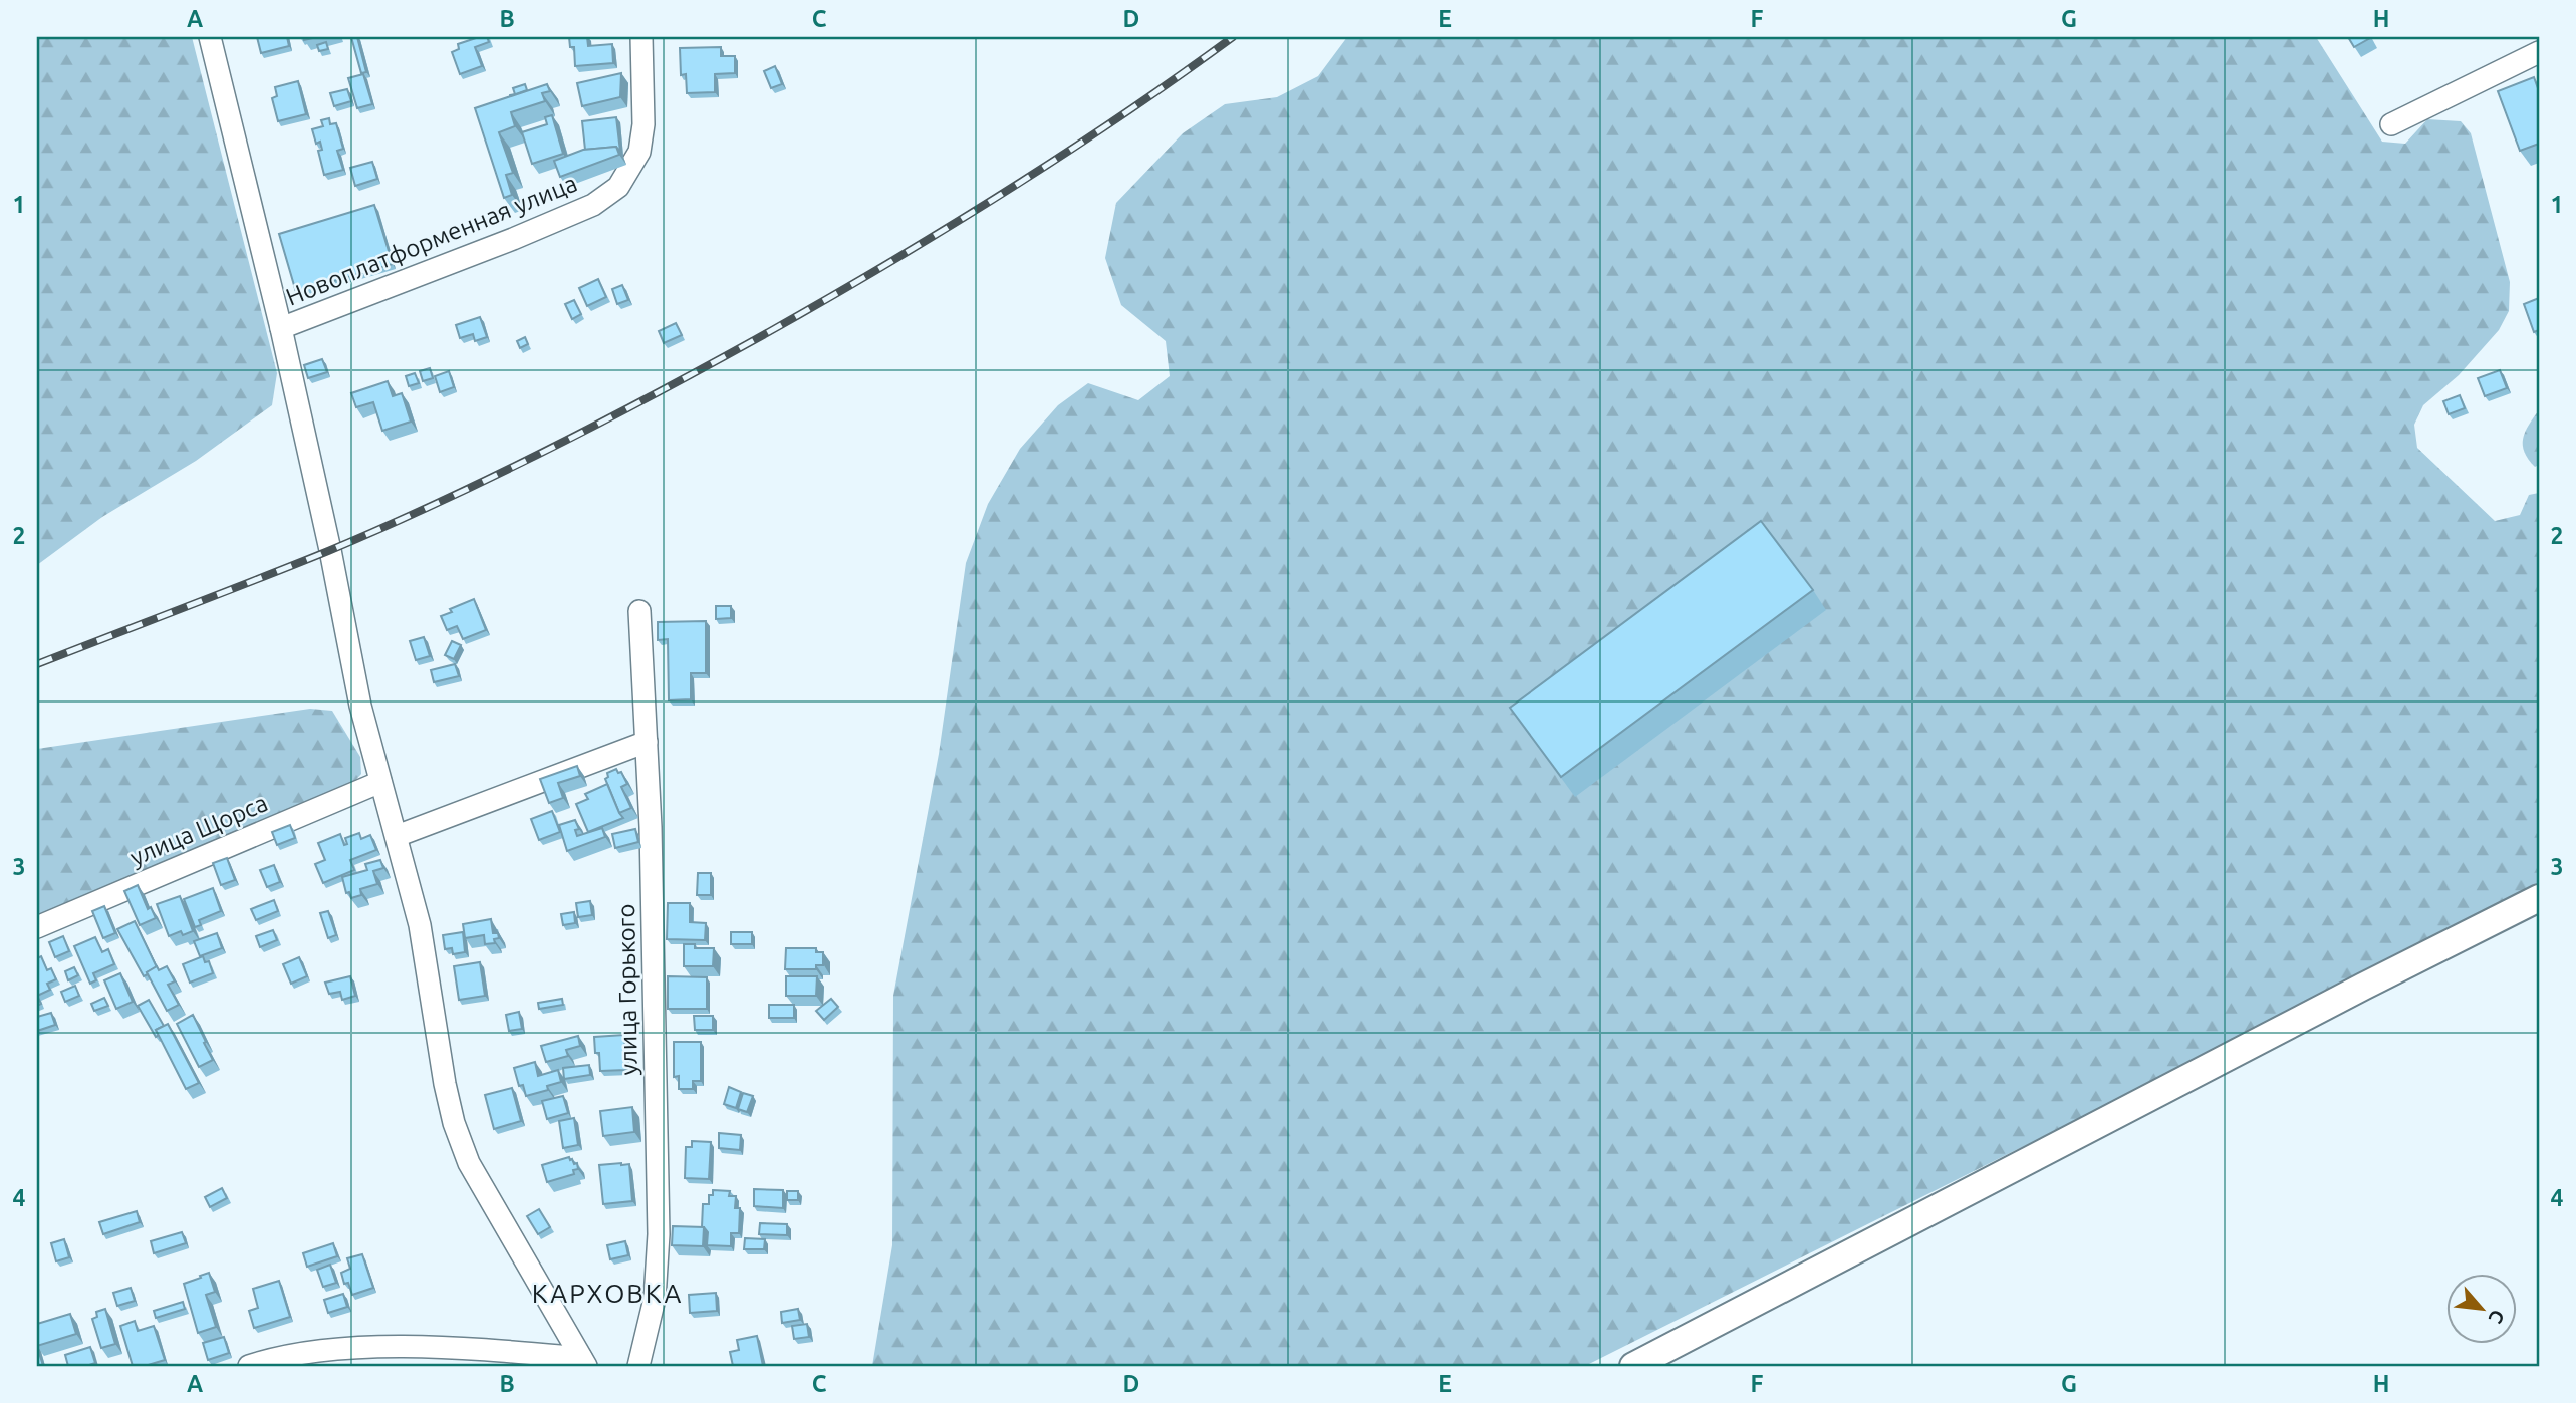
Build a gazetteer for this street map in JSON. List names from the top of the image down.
{
  "streets": {
    "street": ["Новоплатформенная улица", "улица Щорса", "улица Горького"]
  },
  "districts": ["КАРХОВКА"],
  "north": "bottom right",
  "grid": {
    "columns": [
      "A",
      "B",
      "C",
      "D",
      "E",
      "F",
      "G",
      "H"
    ],
    "rows": [
      "1",
      "2",
      "3",
      "4"
    ]
  }
}
